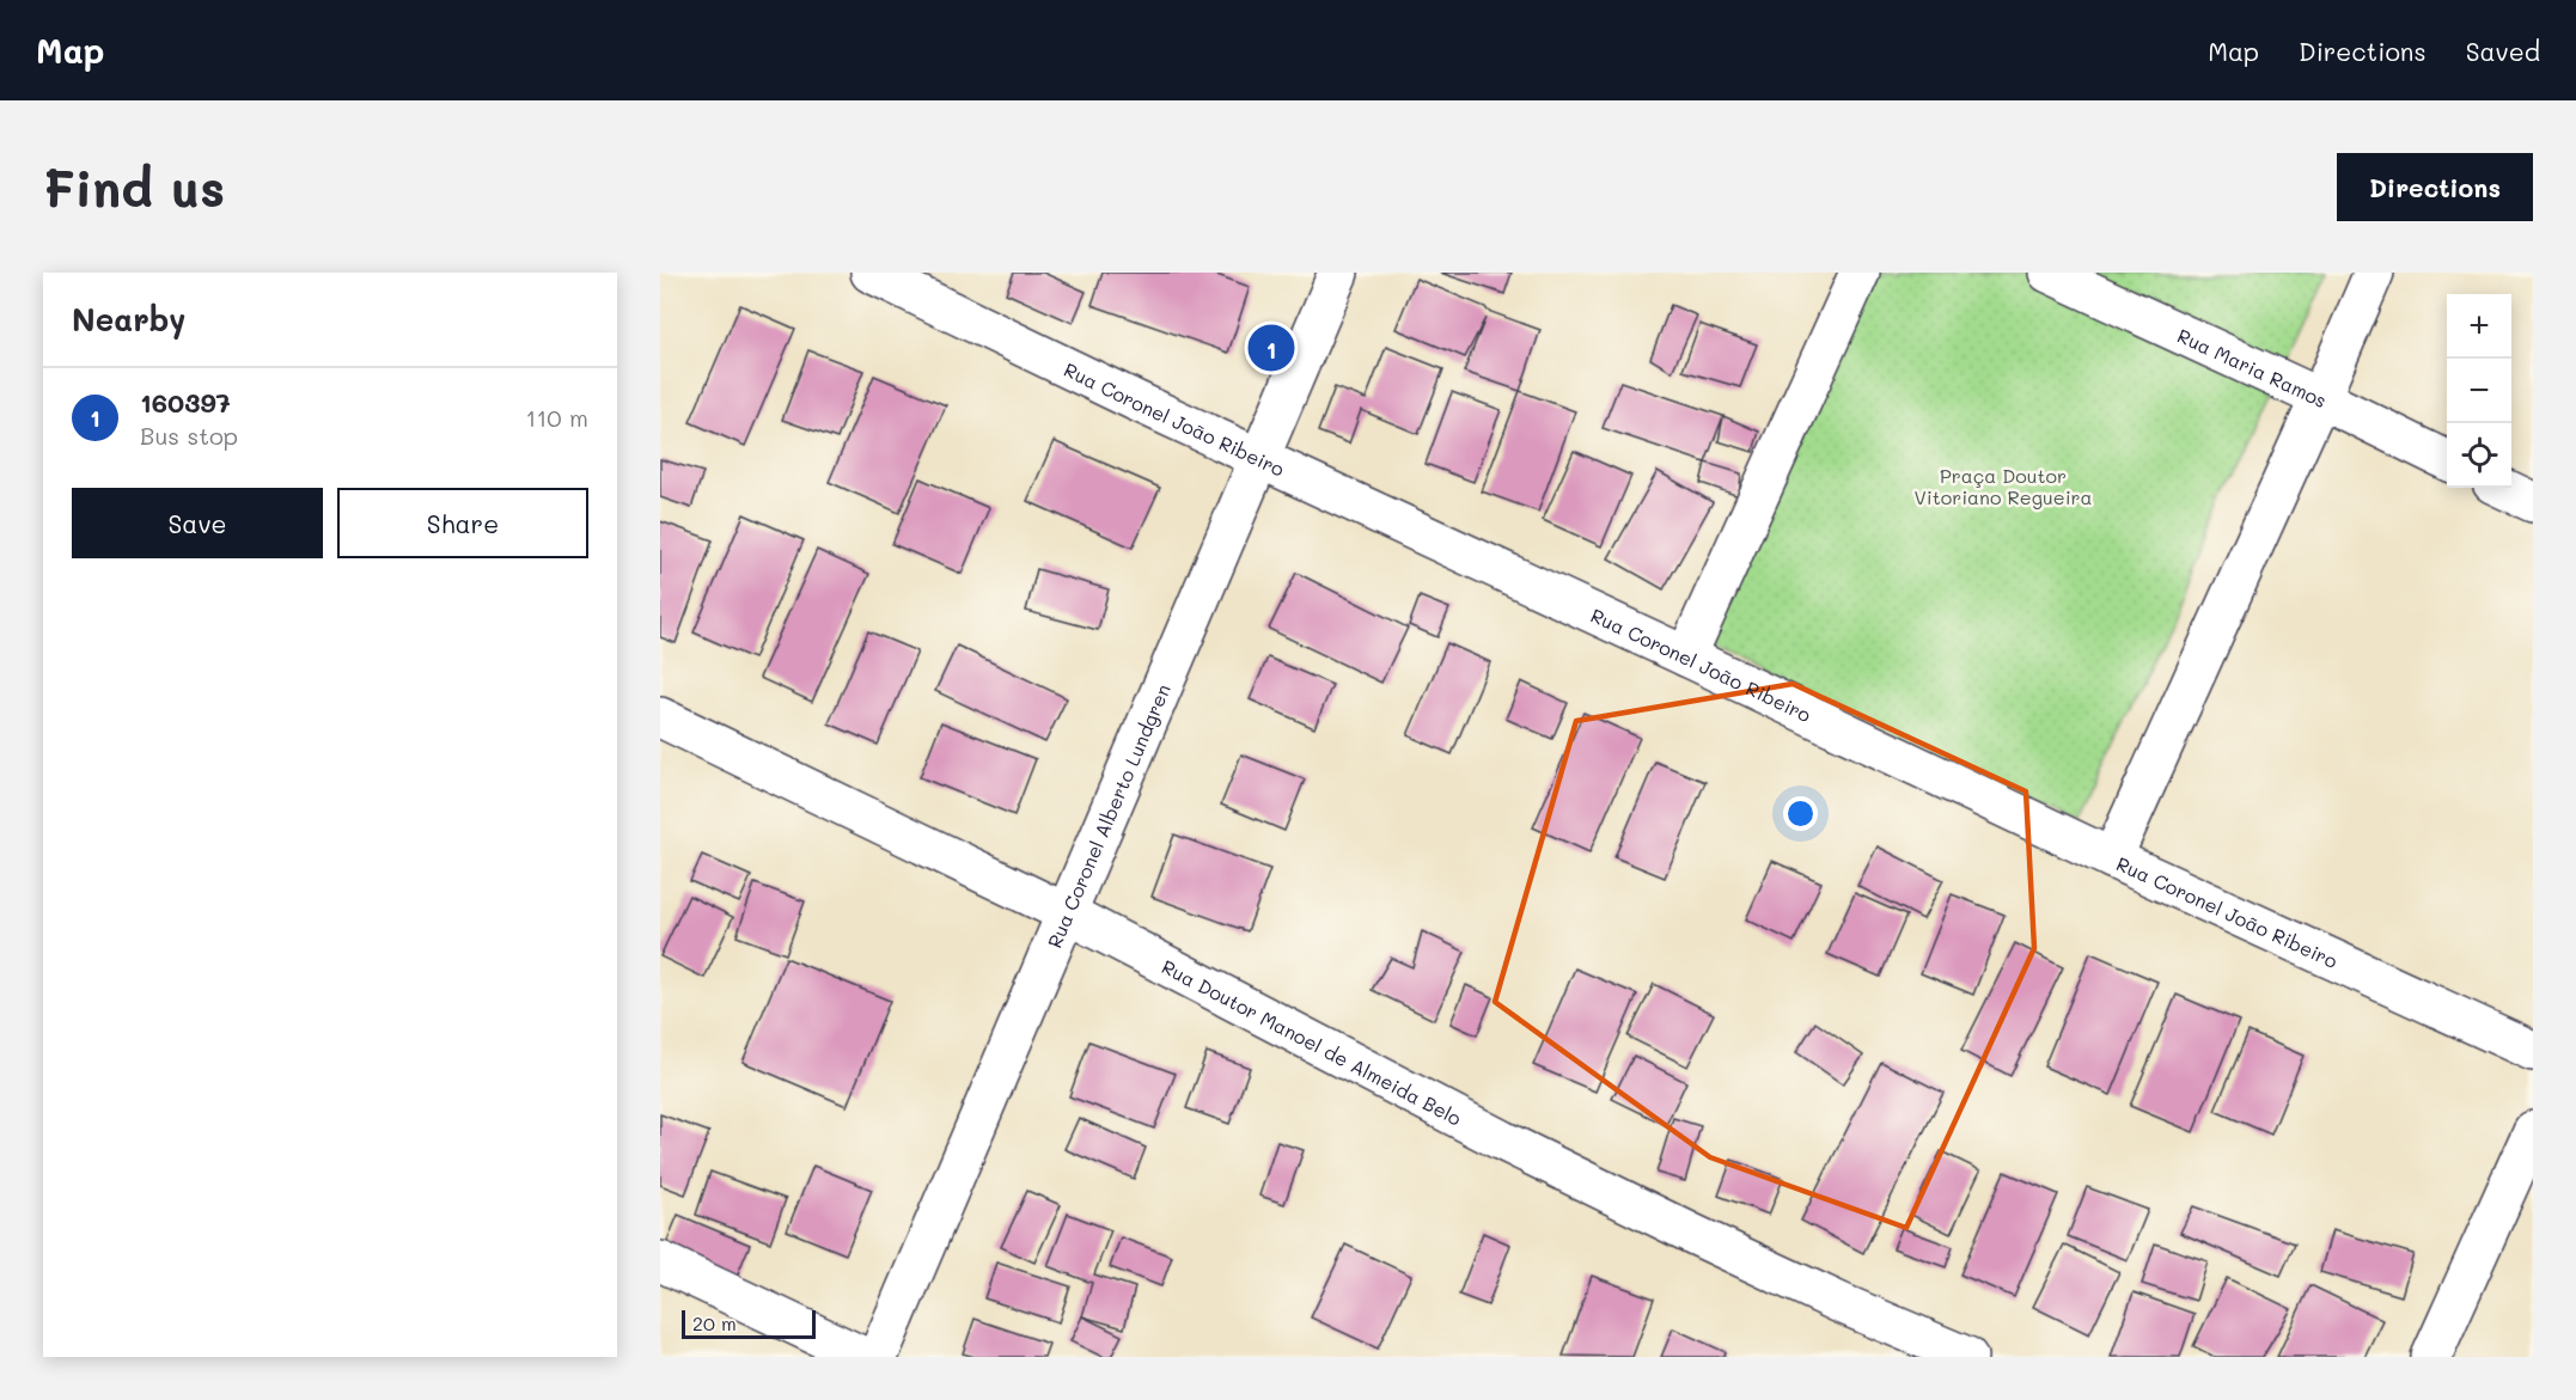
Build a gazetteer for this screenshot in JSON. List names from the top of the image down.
{
  "streets": {
    "street": [
      "Rua Maria Ramos",
      "Rua Coronel João Ribeiro",
      "Rua Coronel Alberto Lundgren",
      "Rua Doutor Manoel de Almeida Belo"
    ]
  },
  "crossings": [
    ["Rua Coronel João Ribeiro", "Rua Coronel Alberto Lundgren"],
    ["Rua Coronel Alberto Lundgren", "Rua Doutor Manoel de Almeida Belo"]
  ],
  "parks": ["Praça Doutor Vitoriano Regueira"],
  "scale_bar": "20 m",
  "page": {
    "header": "Map",
    "nav": ["Map", "Directions", "Saved"],
    "buttons": [
      "Directions",
      ["Save", "Share"]
    ],
    "title": "Find us",
    "heading": "Nearby",
    "map_buttons": ["+", "−"],
    "pins": "1",
    "list": [
      {
        "mark": "1",
        "name": "160397",
        "note": "Bus stop",
        "value": "110 m"
      }
    ],
    "scale": "20 m"
  }
}
